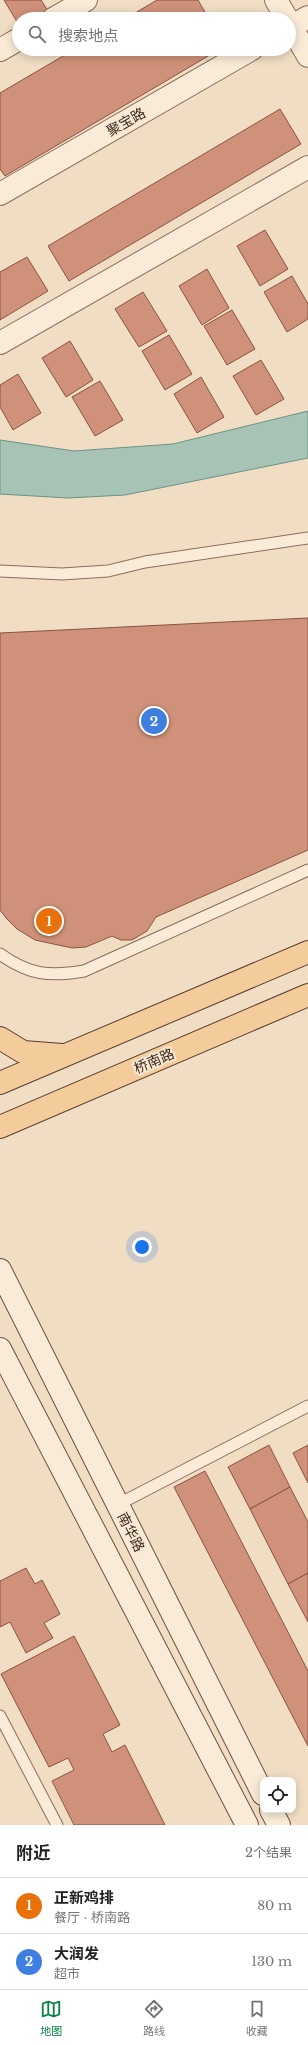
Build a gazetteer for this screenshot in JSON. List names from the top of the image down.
{
  "streets": {
    "main road": ["桥南路"],
    "street": ["聚宝路", "南华路"]
  },
  "page": {
    "search": "搜索地点",
    "pins": ["2", "1"],
    "heading": ["附近", "2个结果"],
    "list": [
      {
        "mark": "1",
        "name": "正新鸡排",
        "note": "餐厅 · 桥南路",
        "value": "80 m"
      },
      {
        "mark": "2",
        "name": "大润发",
        "note": "超市",
        "value": "130 m"
      }
    ],
    "nav": ["地图", "路线", "收藏"]
  }
}
